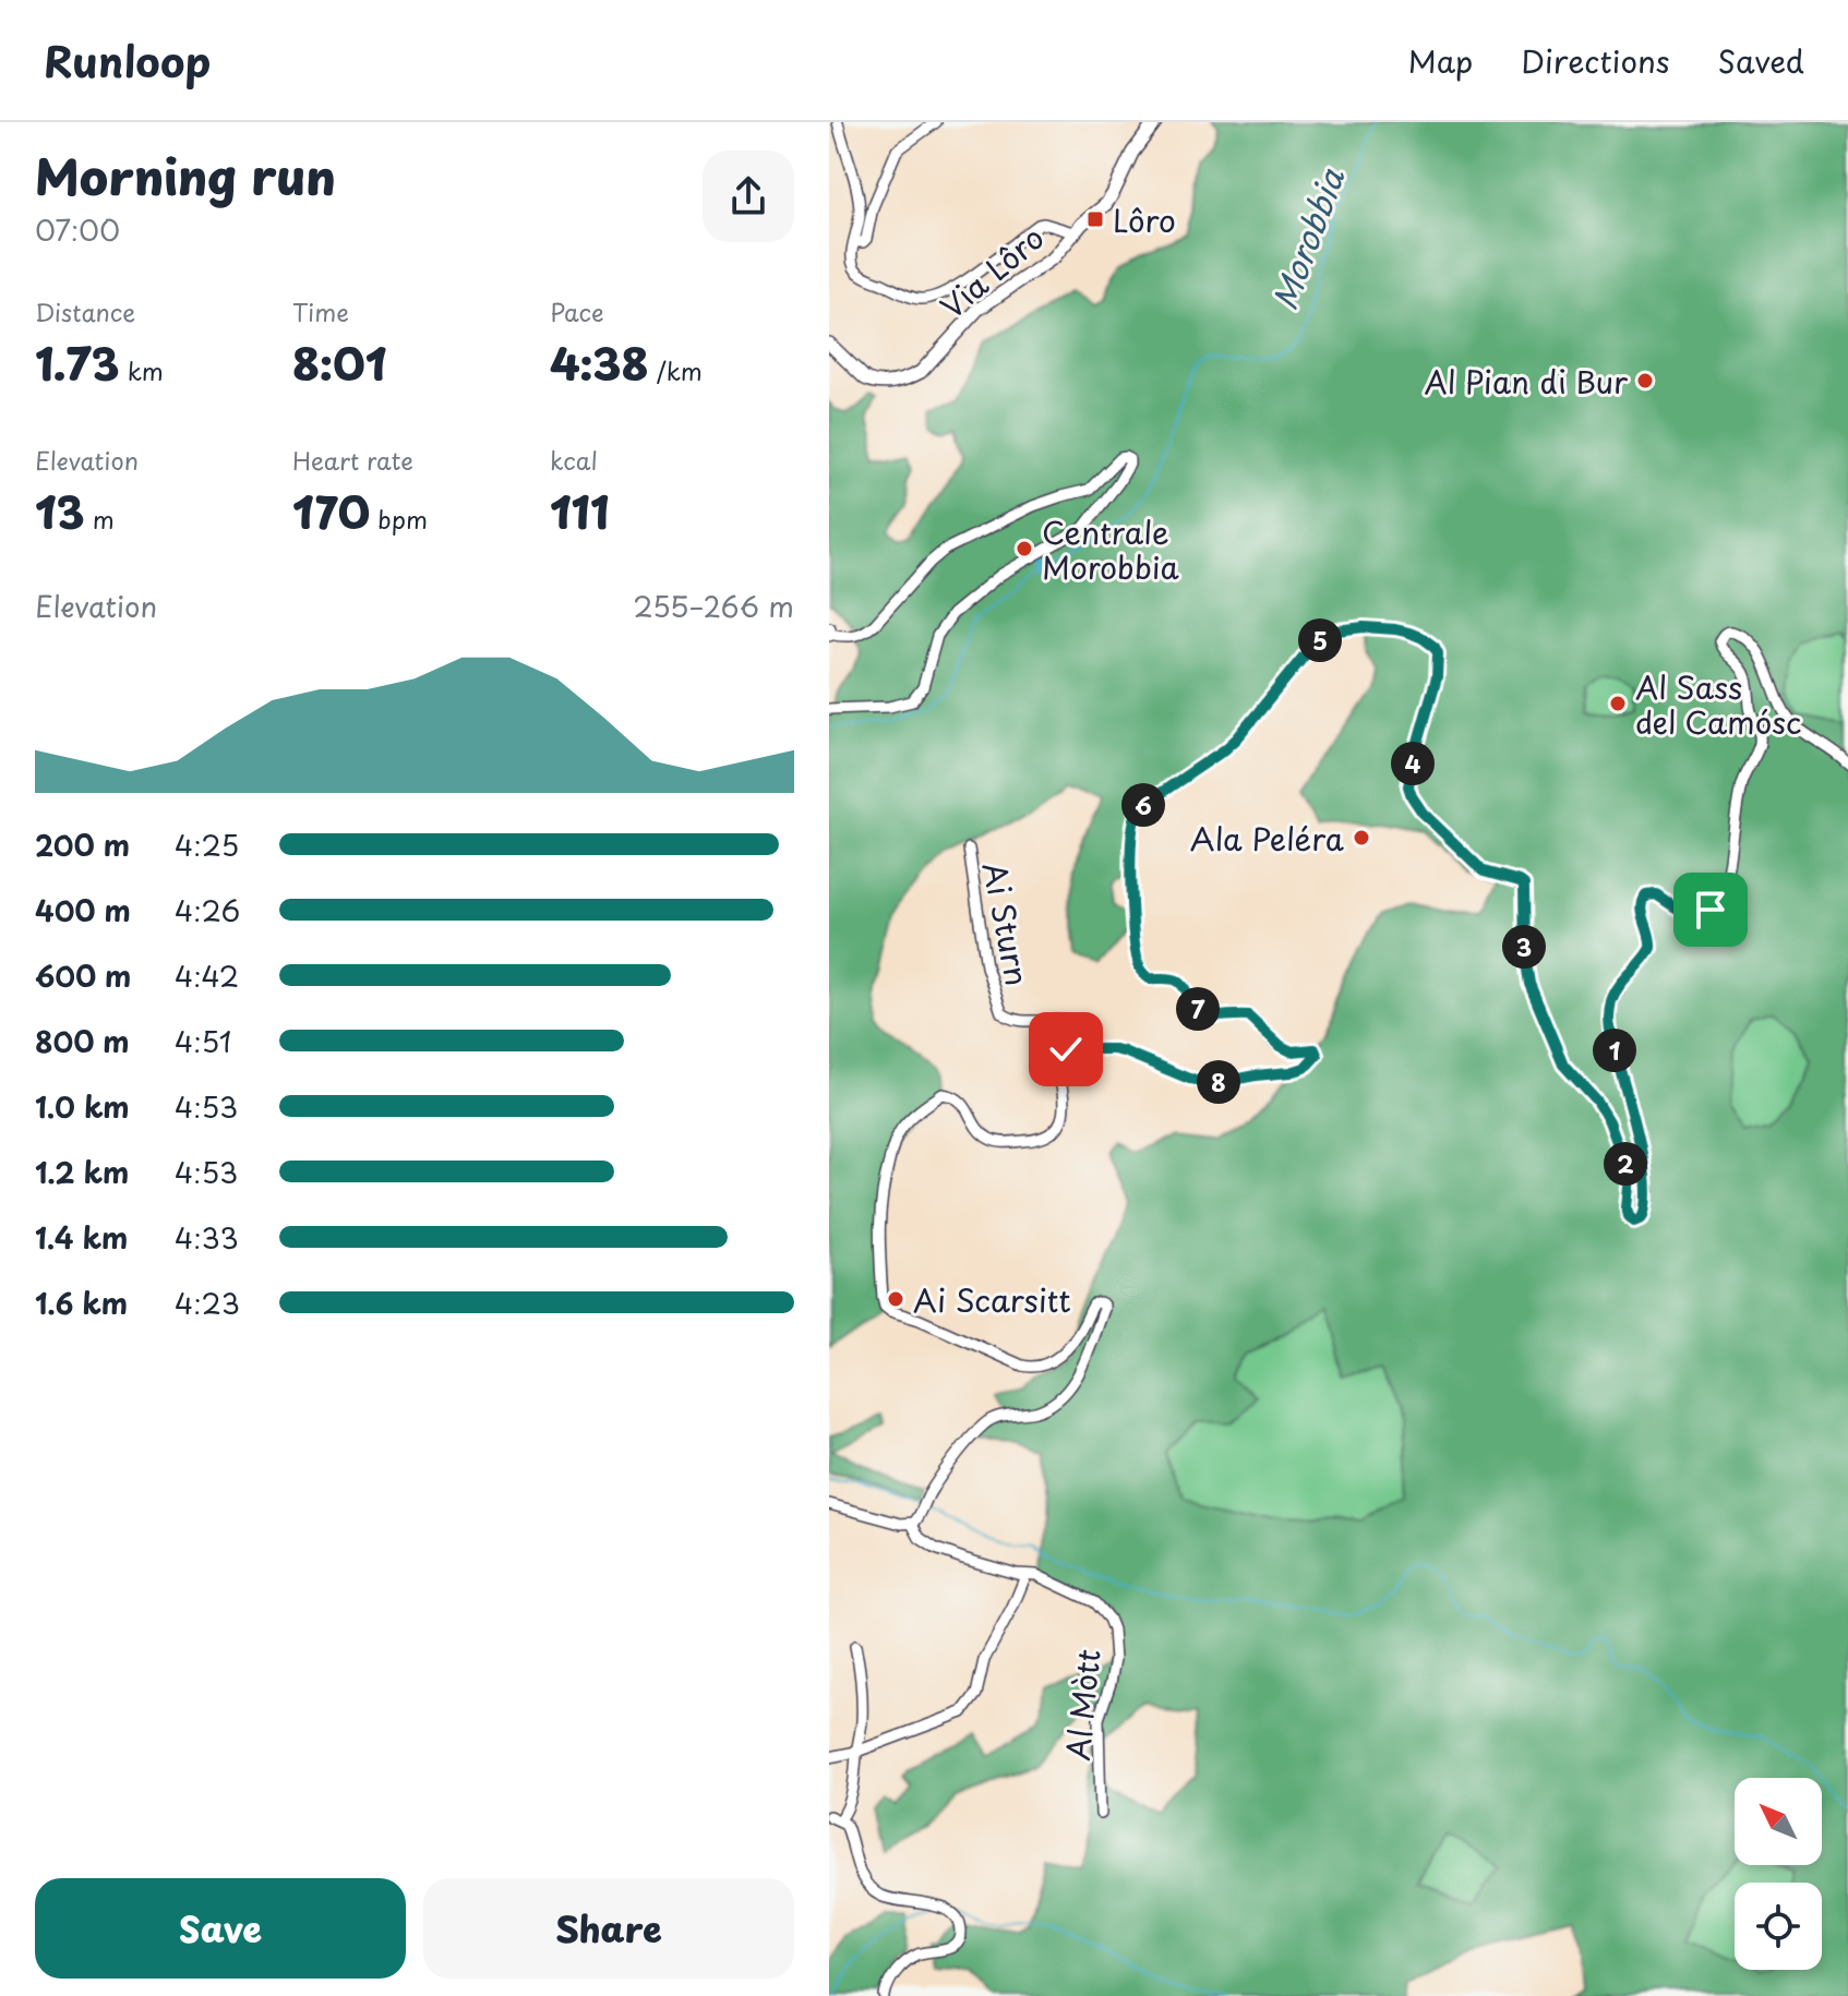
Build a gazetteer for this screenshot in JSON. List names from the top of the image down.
{
  "streets": {
    "street": ["Via Lôro", "Ai Sturn", "Al Mòtt"]
  },
  "water": ["Morobbia"],
  "places": {
    "transit": ["Lôro"],
    "other": [
      "Al Pian di Bur",
      "Centrale Morobbia",
      "Al Sass del Camósc",
      "Ala Peléra",
      "Ai Scarsitt"
    ]
  },
  "north": "top left",
  "page": {
    "header": "Runloop",
    "nav": ["Map", "Directions", "Saved"],
    "heading": ["Morning run", "07:00"],
    "stats": [
      ["Distance", "1.73 km"],
      ["Time", "8:01"],
      ["Pace", "4:38 /km"],
      ["Elevation", "13 m"],
      ["Heart rate", "170 bpm"],
      ["kcal", "111"]
    ],
    "chart": ["Elevation", "255–266 m"],
    "pins": [
      "5",
      "4",
      "6",
      "3",
      "7",
      "1",
      "8",
      "2"
    ],
    "list": [
      {
        "name": "200 m",
        "note": "4:25"
      },
      {
        "name": "400 m",
        "note": "4:26"
      },
      {
        "name": "600 m",
        "note": "4:42"
      },
      {
        "name": "800 m",
        "note": "4:51"
      },
      {
        "name": "1.0 km",
        "note": "4:53"
      },
      {
        "name": "1.2 km",
        "note": "4:53"
      },
      {
        "name": "1.4 km",
        "note": "4:33"
      },
      {
        "name": "1.6 km",
        "note": "4:23"
      }
    ],
    "buttons": ["Save", "Share"]
  }
}
